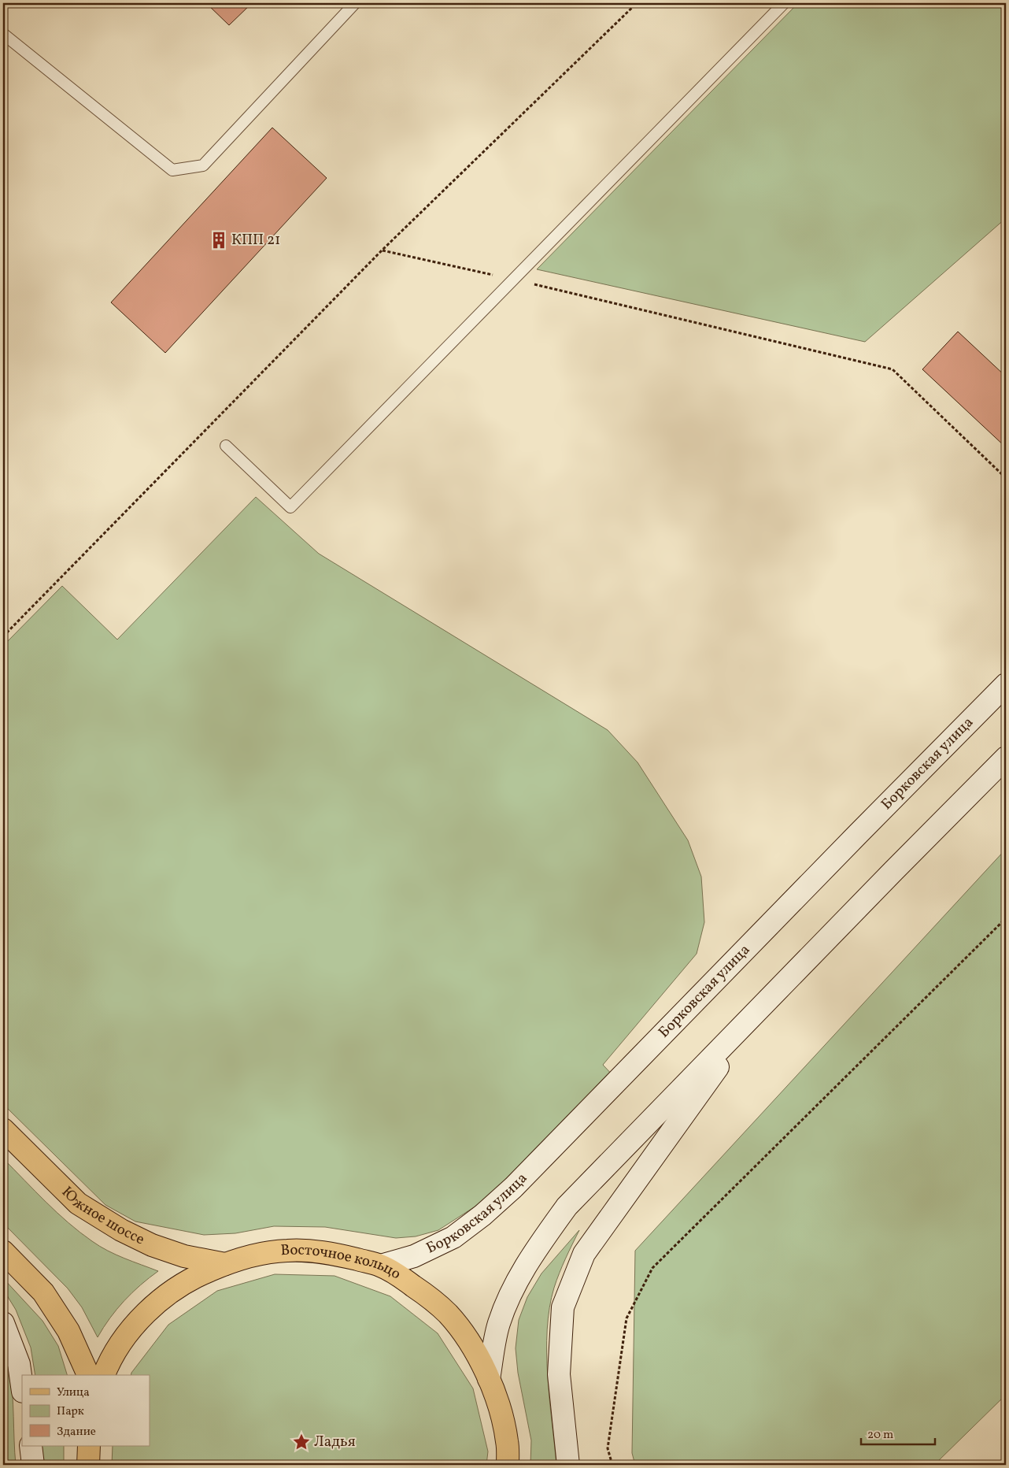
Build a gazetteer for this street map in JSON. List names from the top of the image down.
{
  "streets": {
    "main road": ["Борковская улица", "Южное шоссе", "Восточное кольцо"]
  },
  "crossings": [
    ["Борковская улица", "Восточное кольцо"],
    ["Южное шоссе", "Восточное кольцо"]
  ],
  "places": {
    "building": ["КПП 21"],
    "place": ["Ладья"]
  },
  "legend": ["Улица", "Парк", "Здание"],
  "scale_bar": "20 m"
}
